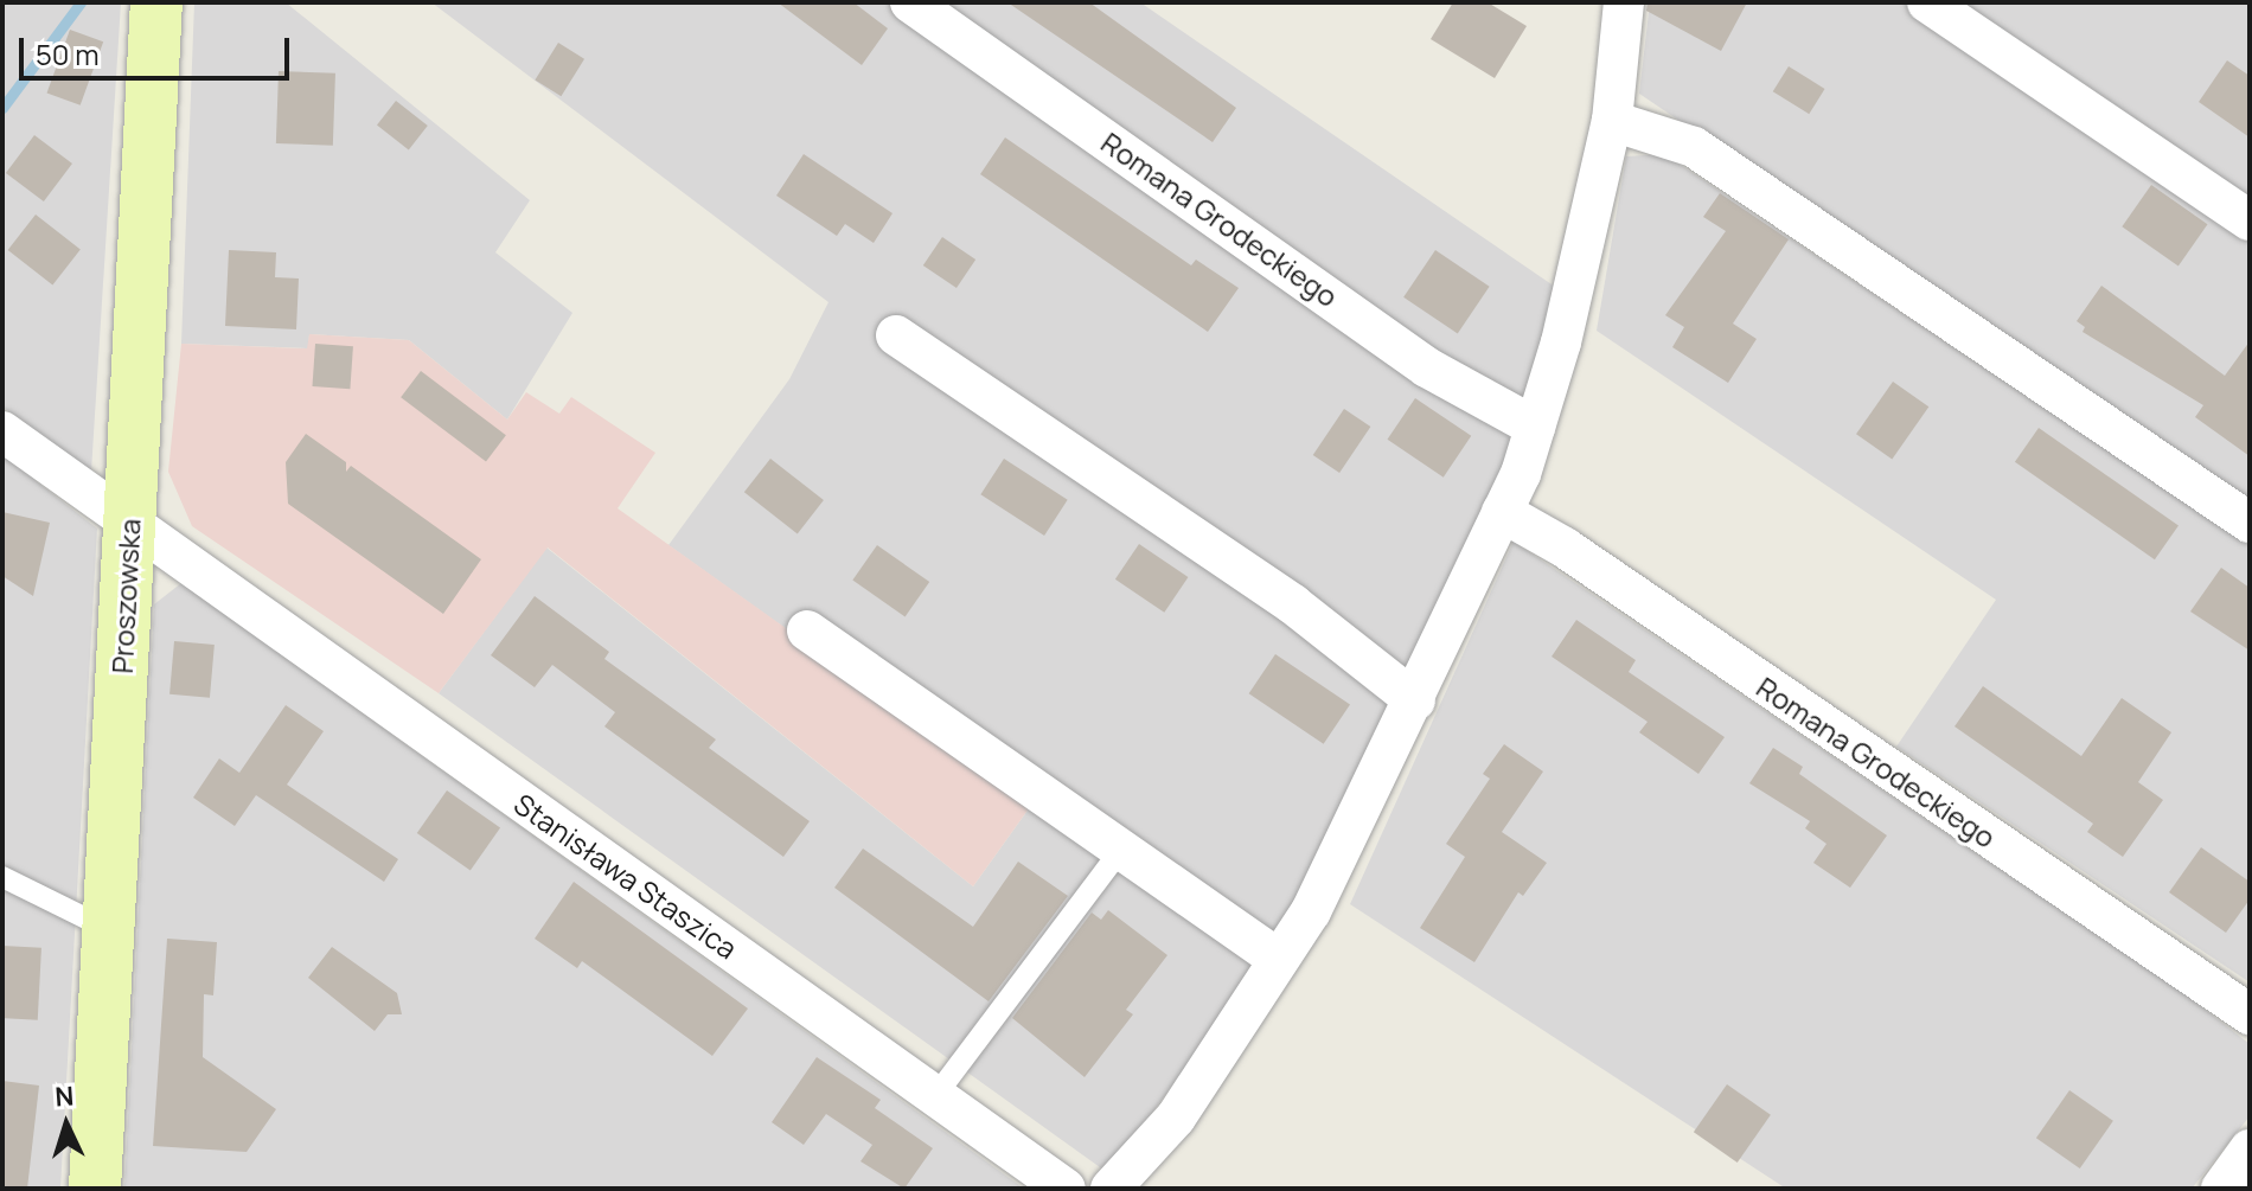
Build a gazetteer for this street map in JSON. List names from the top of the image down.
{
  "streets": {
    "main road": ["Proszowska"],
    "street": ["Romana Grodeckiego", "Stanisława Staszica"]
  },
  "crossings": [
    ["Proszowska", "Stanisława Staszica"]
  ],
  "scale_bar": "50 m",
  "north": "top"
}
